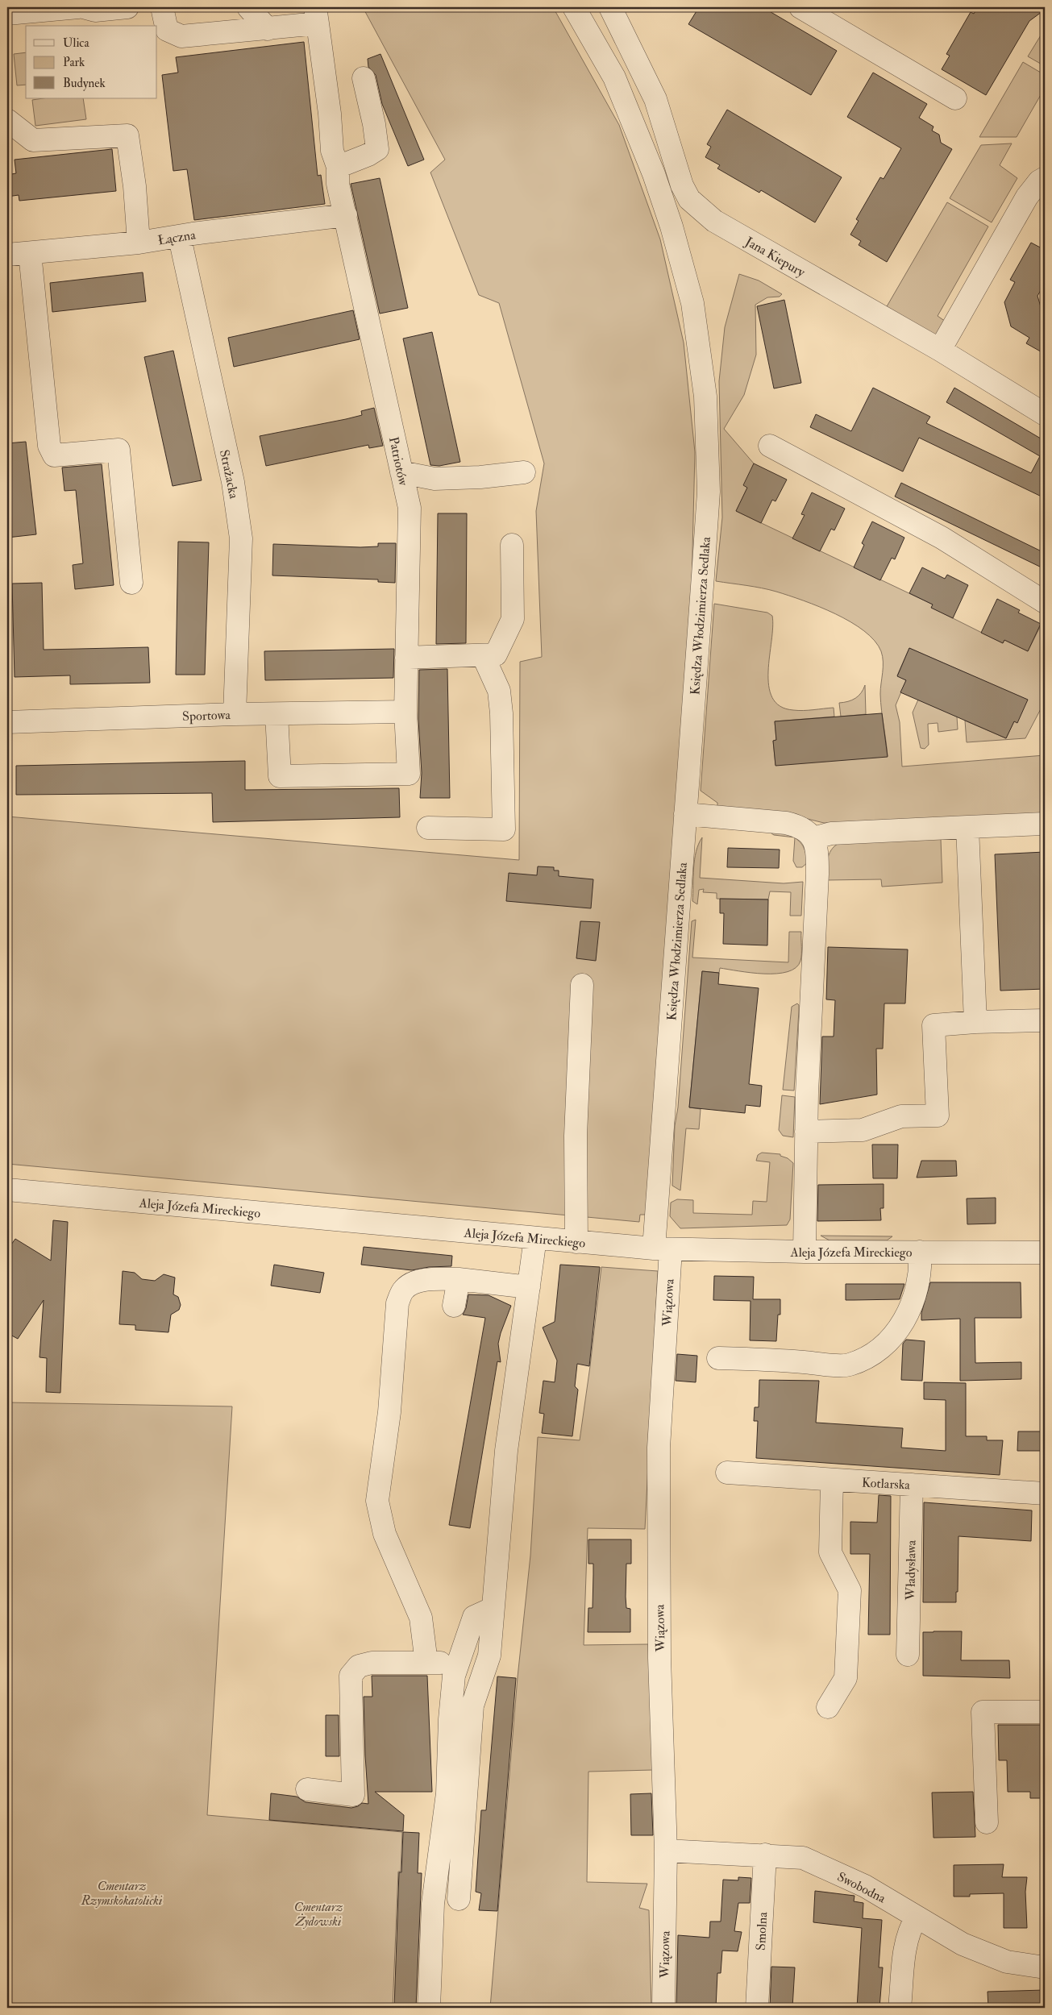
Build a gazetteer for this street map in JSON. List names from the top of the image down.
{
  "streets": {
    "street": [
      "Łączna",
      "Jana Kiepury",
      "Patriotów",
      "Strażacka",
      "Księdza Włodzimierza Sedlaka",
      "Sportowa",
      "Aleja Józefa Mireckiego",
      "Wiązowa",
      "Kotlarska",
      "Władysława",
      "Swobodna",
      "Smolna"
    ]
  },
  "crossings": [
    ["Łączna", "Patriotów"],
    ["Łączna", "Strażacka"],
    ["Patriotów", "Sportowa"],
    ["Strażacka", "Sportowa"],
    ["Księdza Włodzimierza Sedlaka", "Aleja Józefa Mireckiego"],
    ["Księdza Włodzimierza Sedlaka", "Wiązowa"],
    ["Aleja Józefa Mireckiego", "Wiązowa"],
    ["Wiązowa", "Swobodna"],
    ["Kotlarska", "Władysława"],
    ["Swobodna", "Smolna"]
  ],
  "parks": ["Cmentarz Rzymskokatolicki", "Cmentarz Żydowski"],
  "legend": ["Ulica", "Park", "Budynek"]
}
